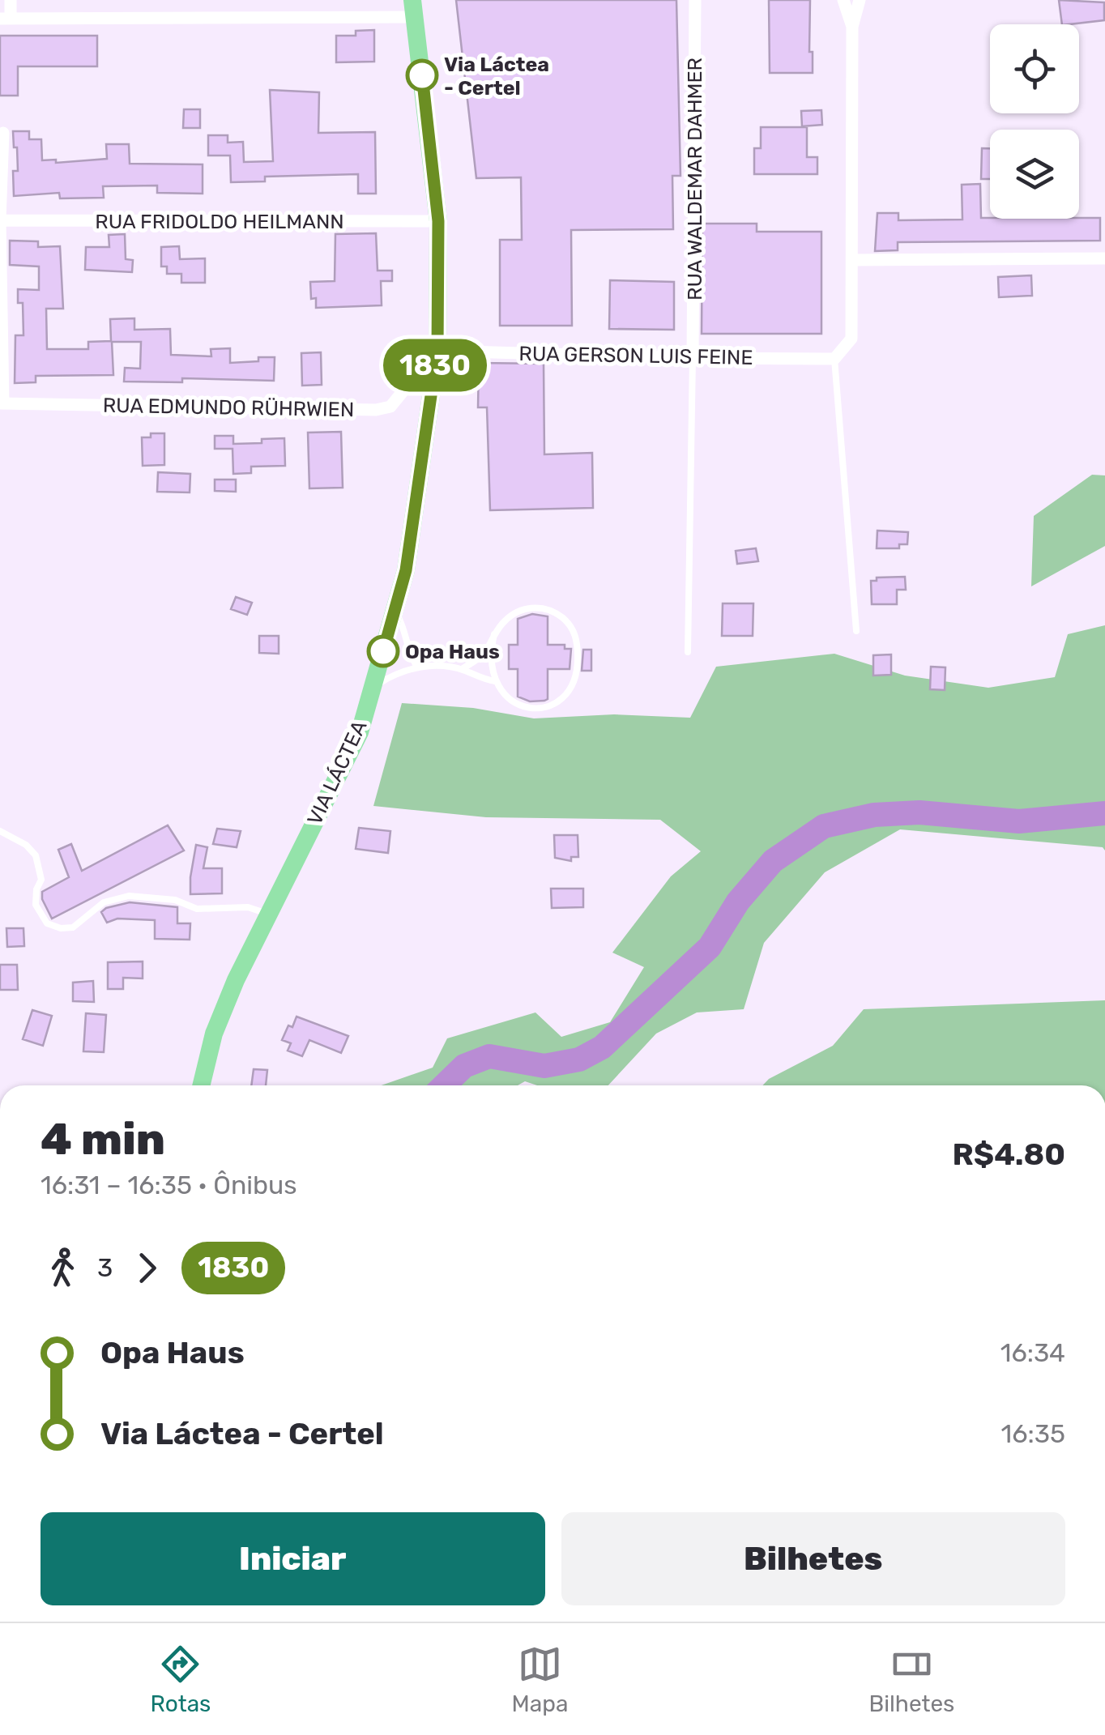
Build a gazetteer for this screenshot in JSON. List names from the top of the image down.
{
  "streets": {
    "main road": ["VIA LÁCTEA"],
    "street": [
      "RUA WALDEMAR DAHMER",
      "RUA FRIDOLDO HEILMANN",
      "RUA GERSON LUIS FEINE",
      "RUA EDMUNDO RÜHRWIEN"
    ]
  },
  "crossings": [
    ["RUA WALDEMAR DAHMER", "RUA GERSON LUIS FEINE"],
    ["RUA FRIDOLDO HEILMANN", "VIA LÁCTEA"],
    ["RUA GERSON LUIS FEINE", "RUA EDMUNDO RÜHRWIEN"],
    ["RUA GERSON LUIS FEINE", "VIA LÁCTEA"],
    ["RUA EDMUNDO RÜHRWIEN", "VIA LÁCTEA"]
  ],
  "places": ["Via Láctea - Certel", "Opa Haus"],
  "lines": ["bus line 1830"],
  "page": {
    "on_map": "1830",
    "heading": ["4 min", "16:31 – 16:35 · Ônibus", "R$4.80"],
    "legs": ["3", "1830"],
    "list": [
      {
        "name": "Opa Haus",
        "value": "16:34"
      },
      {
        "name": "Via Láctea - Certel",
        "value": "16:35"
      }
    ],
    "buttons": ["Iniciar", "Bilhetes"],
    "tabs": ["Rotas", "Mapa", "Bilhetes"]
  }
}
